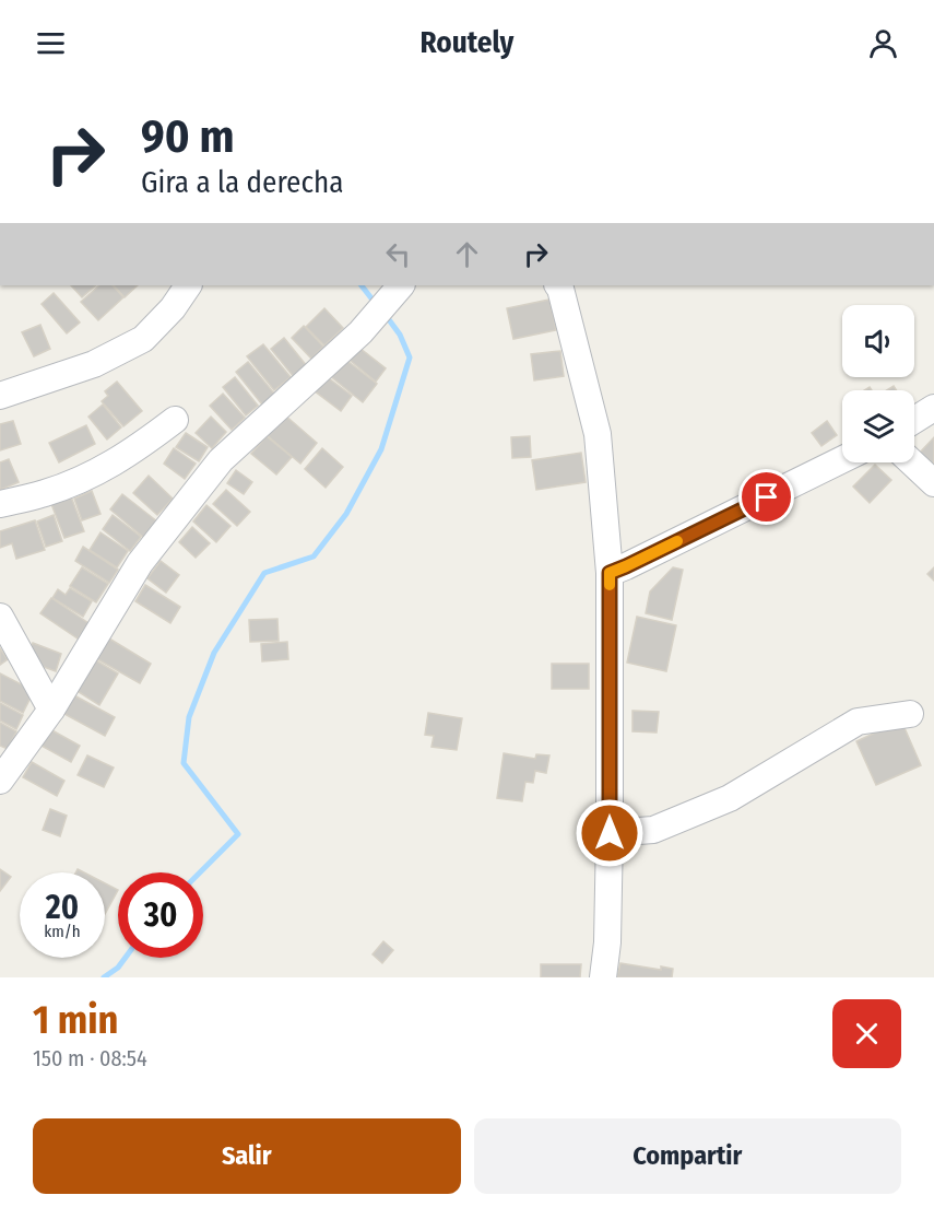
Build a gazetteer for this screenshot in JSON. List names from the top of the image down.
{
  "page": {
    "header": "Routely",
    "turn": ["90 m", "Gira a la derecha"],
    "speed": "20 km/h",
    "limit": "30",
    "heading": ["1 min", "150 m · 08:54"],
    "buttons": ["Salir", "Compartir"]
  }
}
